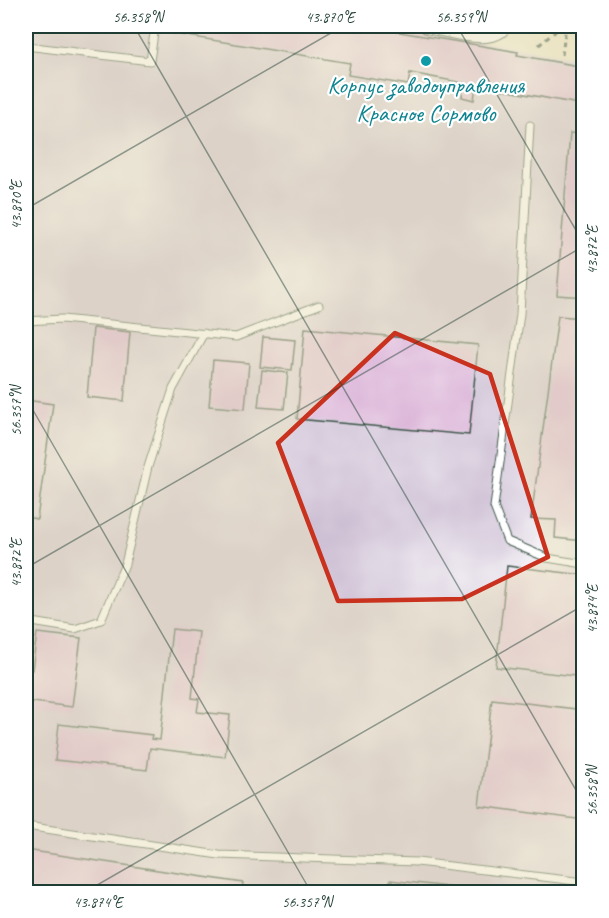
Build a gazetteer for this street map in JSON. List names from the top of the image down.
{
  "places": ["Корпус заводоуправления Красное Сормово"],
  "coordinates": [
    "56.358°N",
    "43.870°E",
    "56.359°N",
    "43.872°E",
    "56.357°N",
    "43.874°E"
  ]
}
